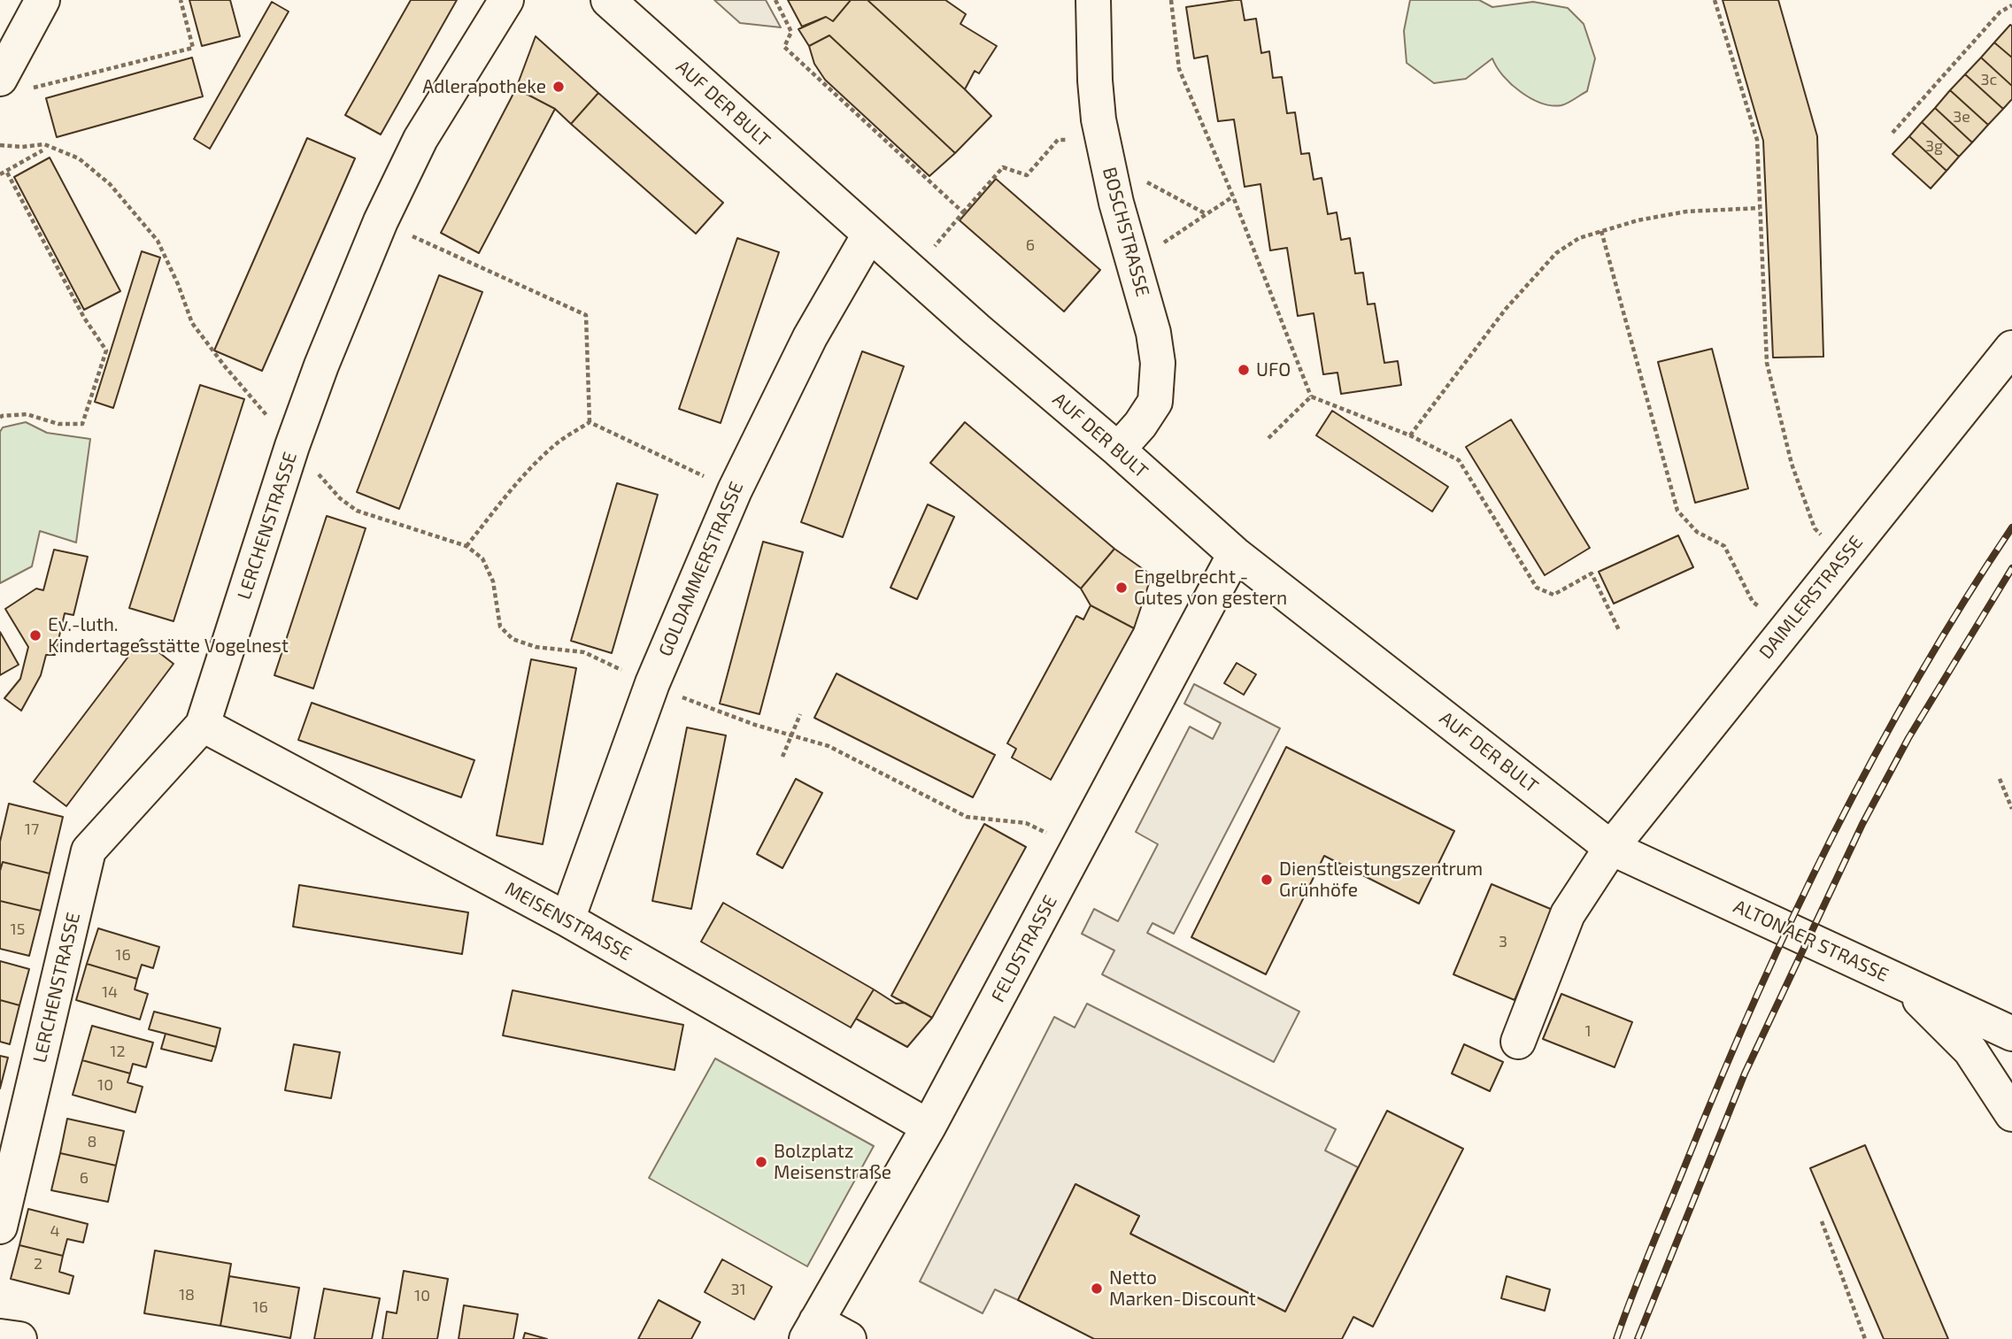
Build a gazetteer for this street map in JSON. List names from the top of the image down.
{
  "streets": {
    "street": [
      "AUF DER BULT",
      "BOSCHSTRASSE",
      "LERCHENSTRASSE",
      "GOLDAMMERSTRASSE",
      "DAIMLERSTRASSE",
      "MEISENSTRASSE",
      "ALTONAER STRASSE",
      "FELDSTRASSE"
    ]
  },
  "crossings": [
    ["AUF DER BULT", "BOSCHSTRASSE"],
    ["AUF DER BULT", "GOLDAMMERSTRASSE"],
    ["AUF DER BULT", "DAIMLERSTRASSE"],
    ["AUF DER BULT", "ALTONAER STRASSE"],
    ["AUF DER BULT", "FELDSTRASSE"],
    ["LERCHENSTRASSE", "MEISENSTRASSE"],
    ["GOLDAMMERSTRASSE", "MEISENSTRASSE"],
    ["DAIMLERSTRASSE", "ALTONAER STRASSE"],
    ["MEISENSTRASSE", "FELDSTRASSE"]
  ],
  "places": [
    "Adlerapotheke",
    "UFO",
    "Engelbrecht - Gutes von gestern",
    "Ev.-luth. Kindertagesstätte Vogelnest",
    "Dienstleistungszentrum Grünhöfe",
    "Bolzplatz Meisenstraße",
    "Netto Marken-Discount"
  ],
  "house_numbers": [
    "3c",
    "3e",
    "3g",
    "6",
    "17",
    "15",
    "3",
    "16",
    "14",
    "1",
    "12",
    "10",
    "8",
    "6",
    "4",
    "2",
    "31",
    "18",
    "10",
    "16"
  ]
}
